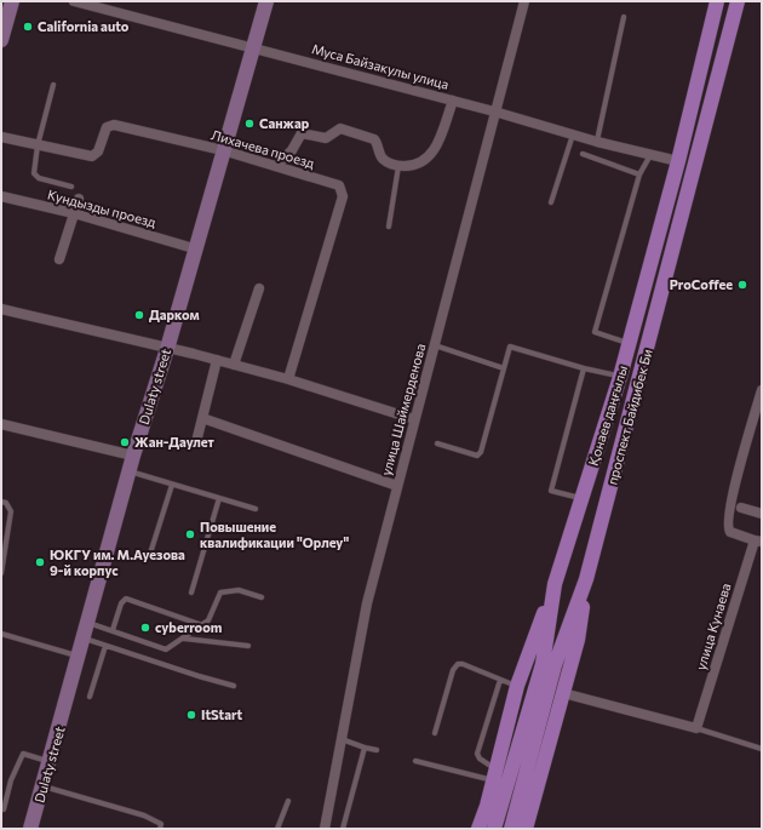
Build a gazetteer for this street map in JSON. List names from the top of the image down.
{
  "streets": {
    "main road": ["Dulaty street", "Қонаев даңғылы", "проспект Байдибек Би"],
    "street": [
      "Муса Байзакулы улица",
      "Лихачева проезд",
      "Кундызды проезд",
      "улица Шаймерденова",
      "улица Кунаева"
    ]
  },
  "crossings": [
    ["Муса Байзакулы улица", "Dulaty street"],
    ["Муса Байзакулы улица", "улица Шаймерденова"],
    ["Муса Байзакулы улица", "Қонаев даңғылы"],
    ["Лихачева проезд", "Dulaty street"],
    ["Кундызды проезд", "Dulaty street"]
  ],
  "places": [
    "California auto",
    "Санжар",
    "ProCoffee",
    "Дарком",
    "Жан-Даулет",
    "Повышение квалификации \"Орлеу\"",
    "ЮКГУ им. М.Ауезова 9-й корпус",
    "cyberroom",
    "ItStart"
  ]
}
